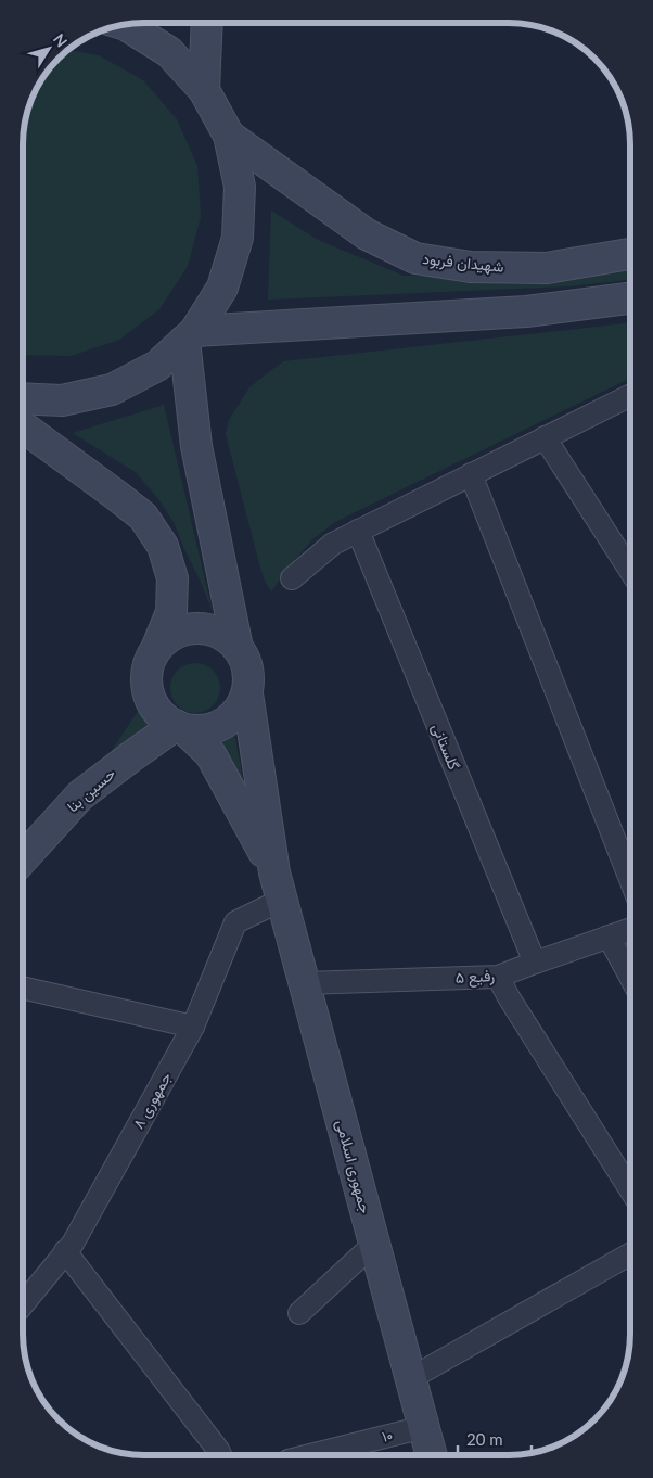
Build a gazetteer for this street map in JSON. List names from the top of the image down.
{
  "streets": {
    "street": [
      "شهيدان فربود",
      "گلستانی",
      "حسین بنا",
      "رفیع ۵",
      "جمهوری ۸",
      "جمهوری اسلامی",
      "۱۰"
    ]
  },
  "crossings": [
    ["گلستانی", "رفیع ۵"],
    ["رفیع ۵", "جمهوری اسلامی"],
    ["جمهوری ۸", "جمهوری اسلامی"],
    ["جمهوری اسلامی", "۱۰"]
  ],
  "scale_bar": "20 m",
  "north": "top right"
}
